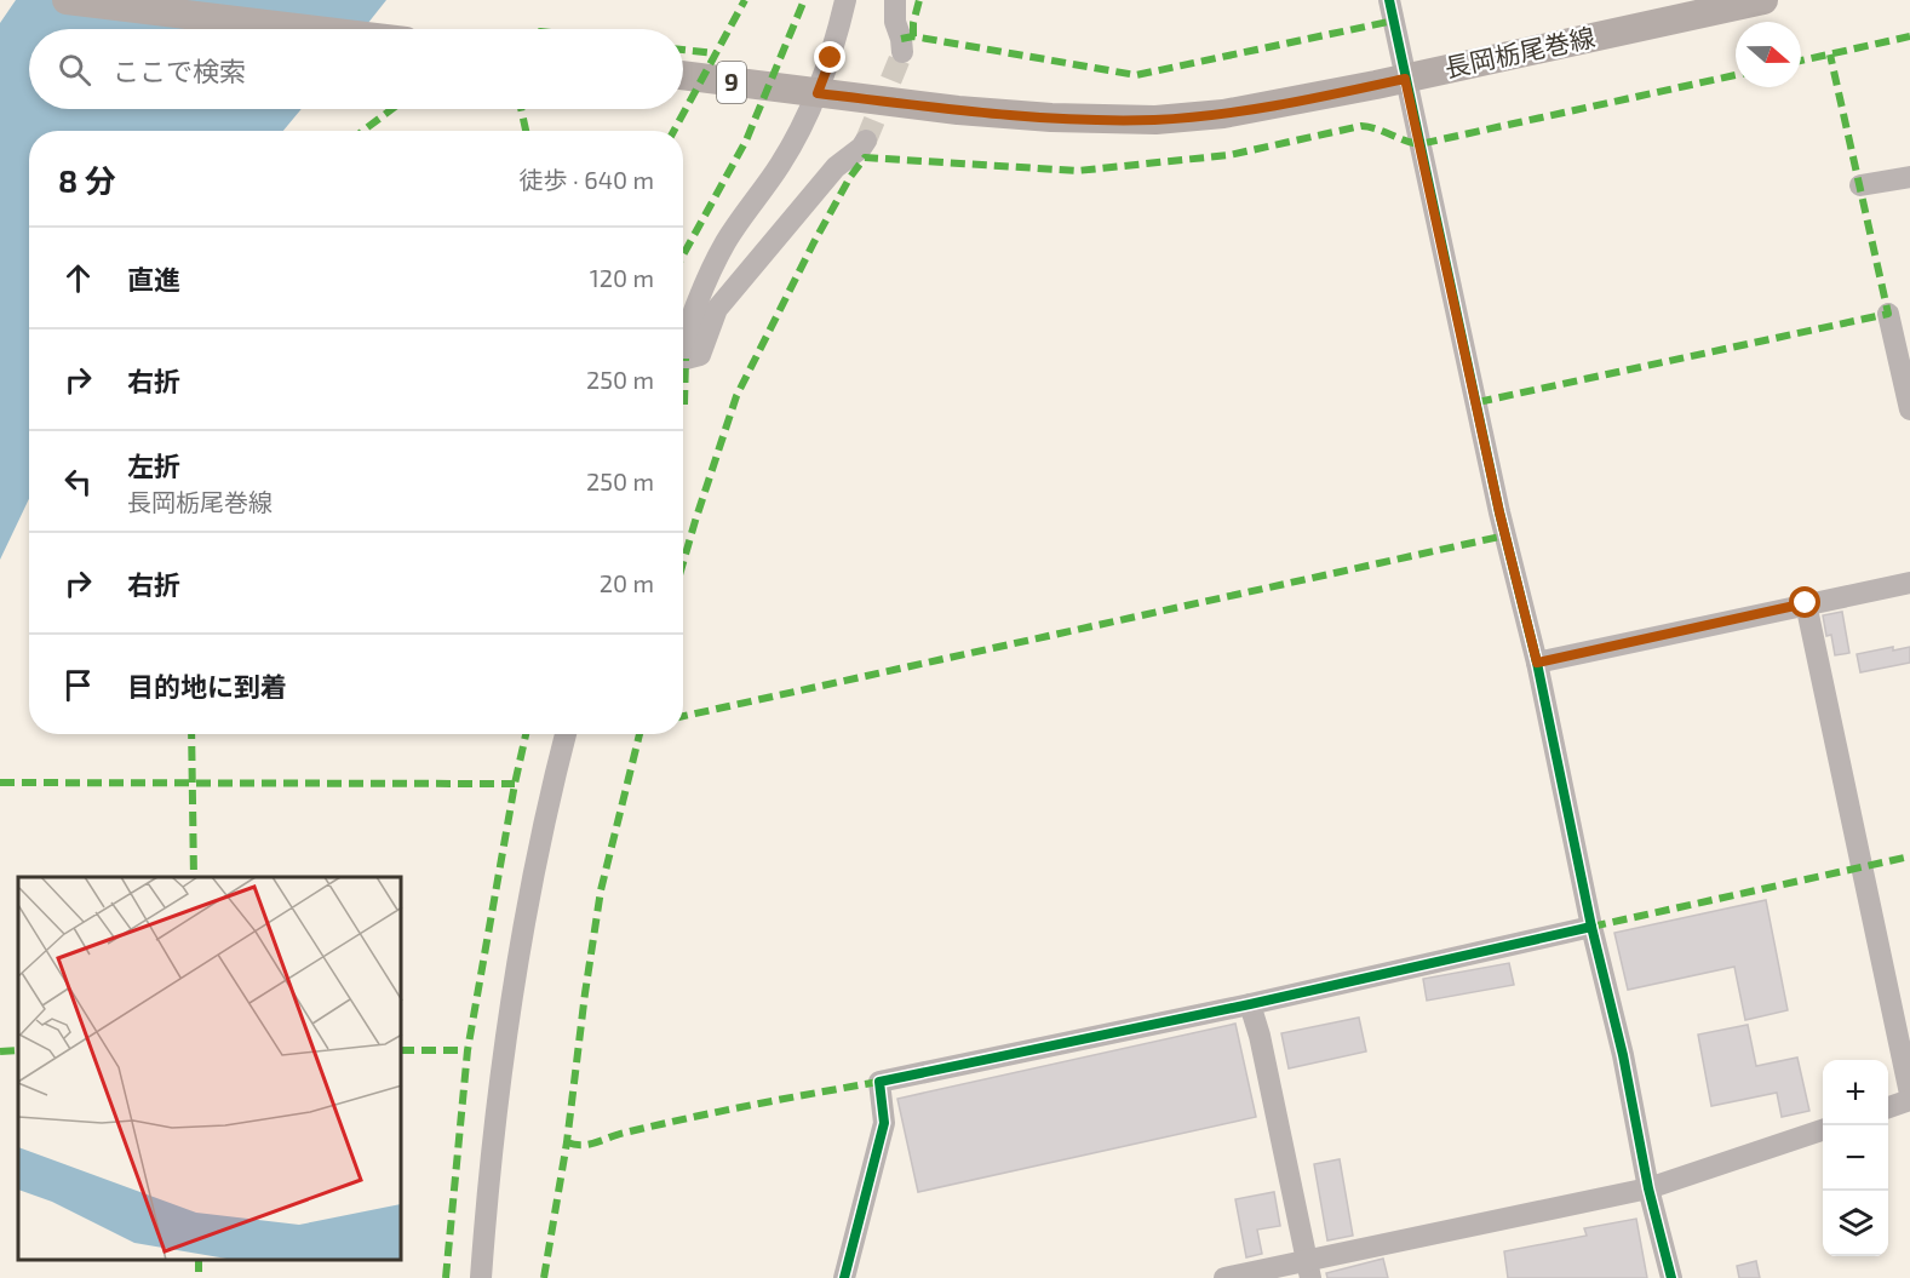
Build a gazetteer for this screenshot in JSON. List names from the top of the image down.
{
  "streets": {
    "main road": ["長岡栃尾巻線", "9"]
  },
  "north": "right",
  "page": {
    "search": "ここで検索",
    "heading": ["8 分", "徒歩 · 640 m"],
    "list": [
      ["直進", "120 m"],
      ["右折", "250 m"],
      ["左折", "長岡栃尾巻線", "250 m"],
      ["右折", "20 m"],
      "目的地に到着"
    ],
    "map_buttons": ["+", "−"]
  }
}
